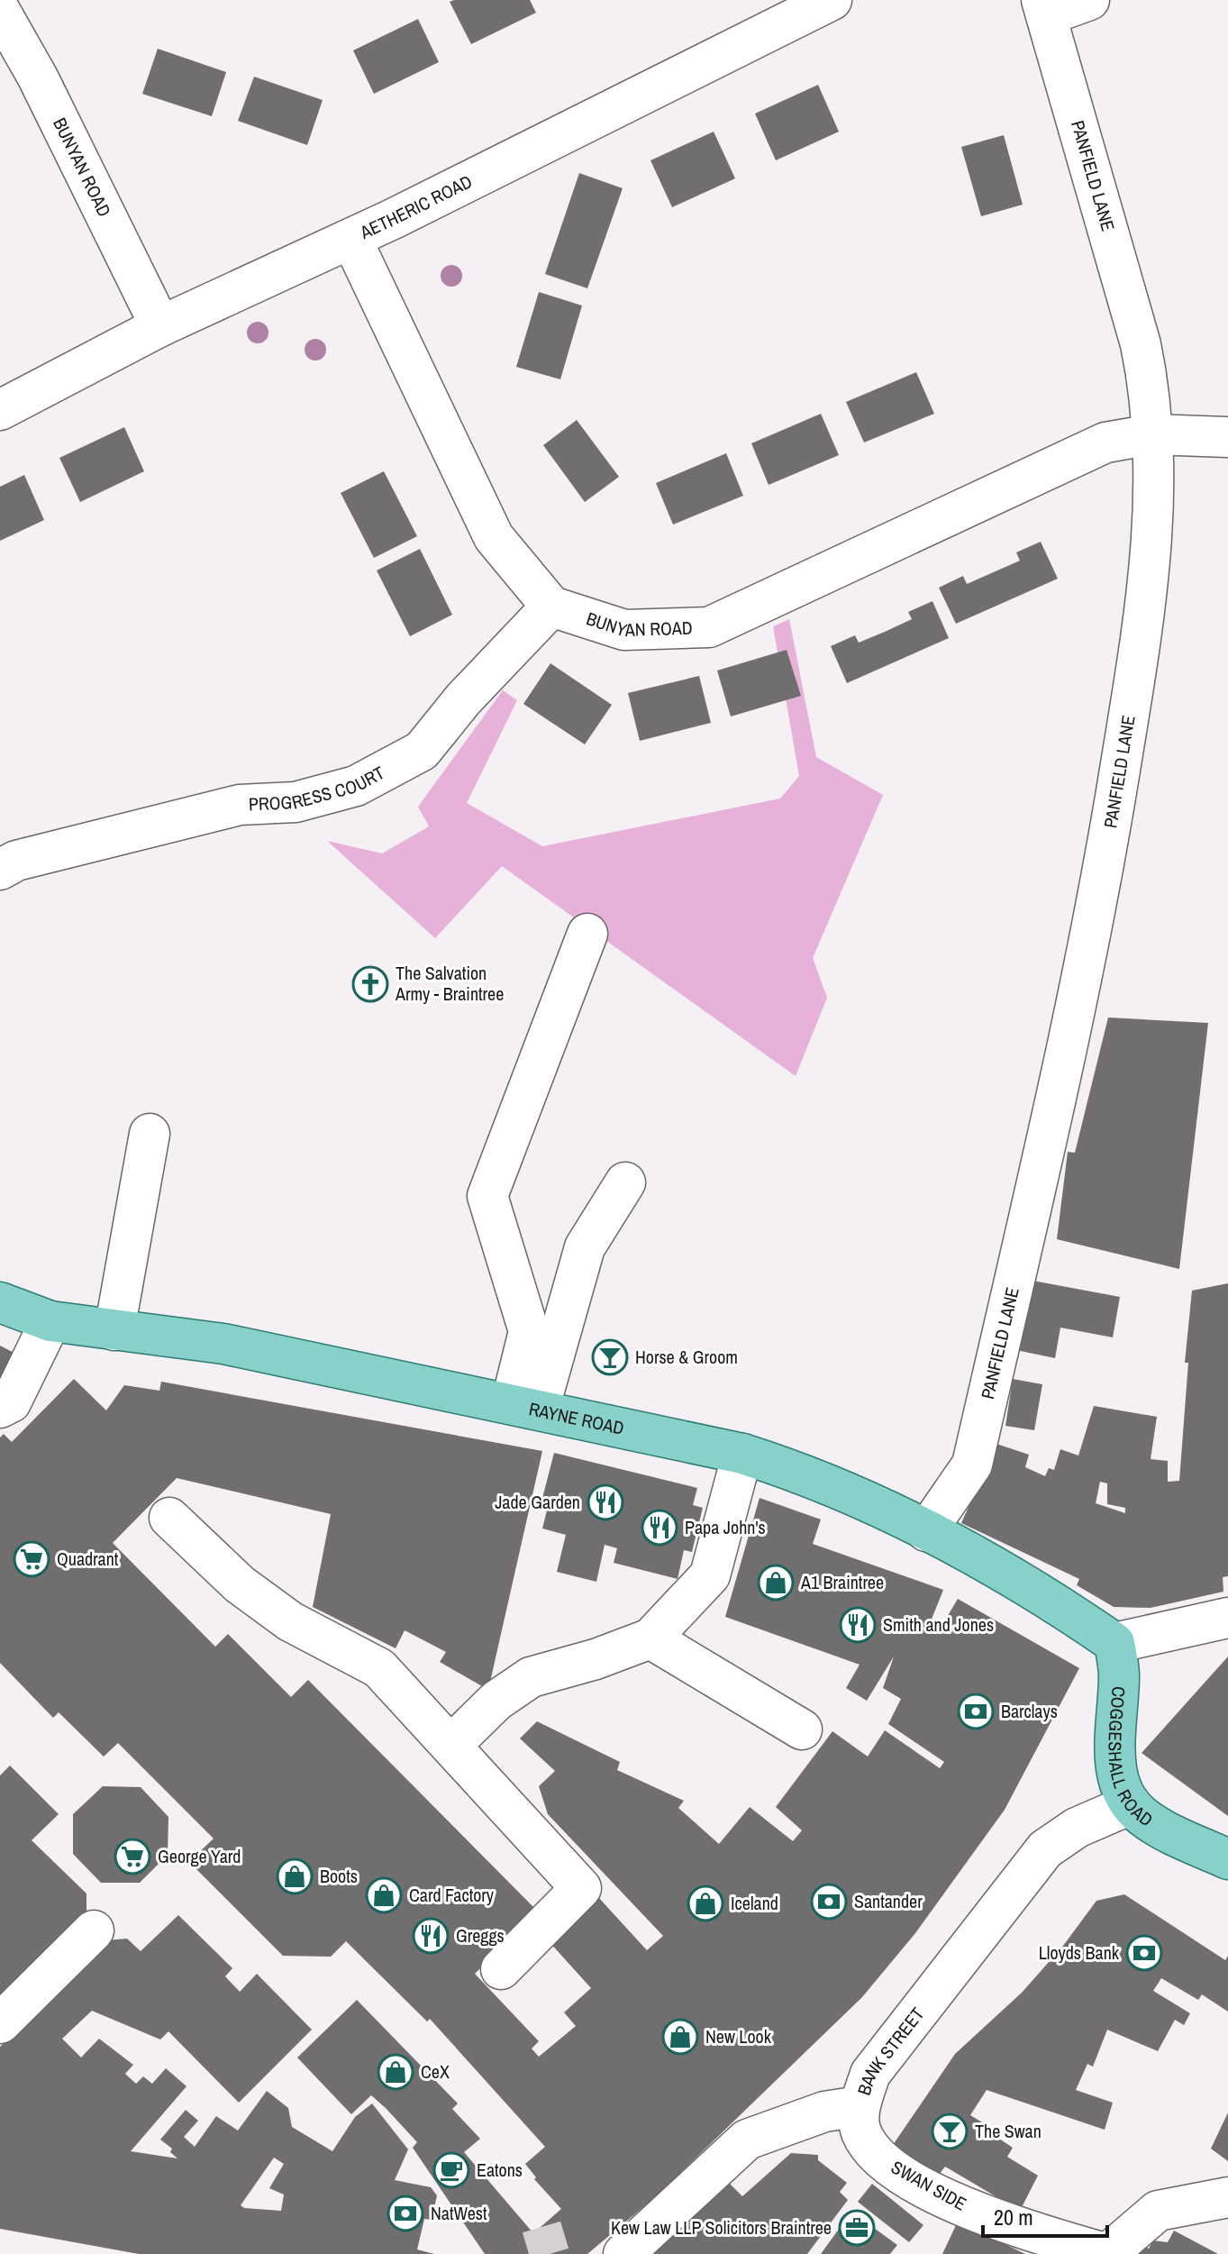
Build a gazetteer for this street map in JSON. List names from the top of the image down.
{
  "streets": {
    "main road": ["RAYNE ROAD", "COGGESHALL ROAD"],
    "street": [
      "BUNYAN ROAD",
      "PANFIELD LANE",
      "AETHERIC ROAD",
      "PROGRESS COURT",
      "BANK STREET",
      "SWAN SIDE"
    ]
  },
  "crossings": [
    ["BUNYAN ROAD", "PANFIELD LANE"],
    ["BUNYAN ROAD", "AETHERIC ROAD"],
    ["BUNYAN ROAD", "PROGRESS COURT"],
    ["PANFIELD LANE", "RAYNE ROAD"],
    ["RAYNE ROAD", "COGGESHALL ROAD"],
    ["COGGESHALL ROAD", "BANK STREET"],
    ["BANK STREET", "SWAN SIDE"]
  ],
  "places": {
    "church": ["The Salvation Army - Braintree"],
    "bar": ["Horse & Groom", "The Swan"],
    "restaurant": [
      "Jade Garden",
      "Papa John's",
      "Smith and Jones",
      "Greggs"
    ],
    "supermarket": ["Quadrant", "George Yard"],
    "shop": [
      "A1 Braintree",
      "Boots",
      "Card Factory",
      "Iceland",
      "New Look",
      "CeX"
    ],
    "bank": [
      "Barclays",
      "Santander",
      "Lloyds Bank",
      "NatWest"
    ],
    "cafe": ["Eatons"],
    "office": ["Kew Law LLP Solicitors Braintree"]
  },
  "scale_bar": "20 m"
}
